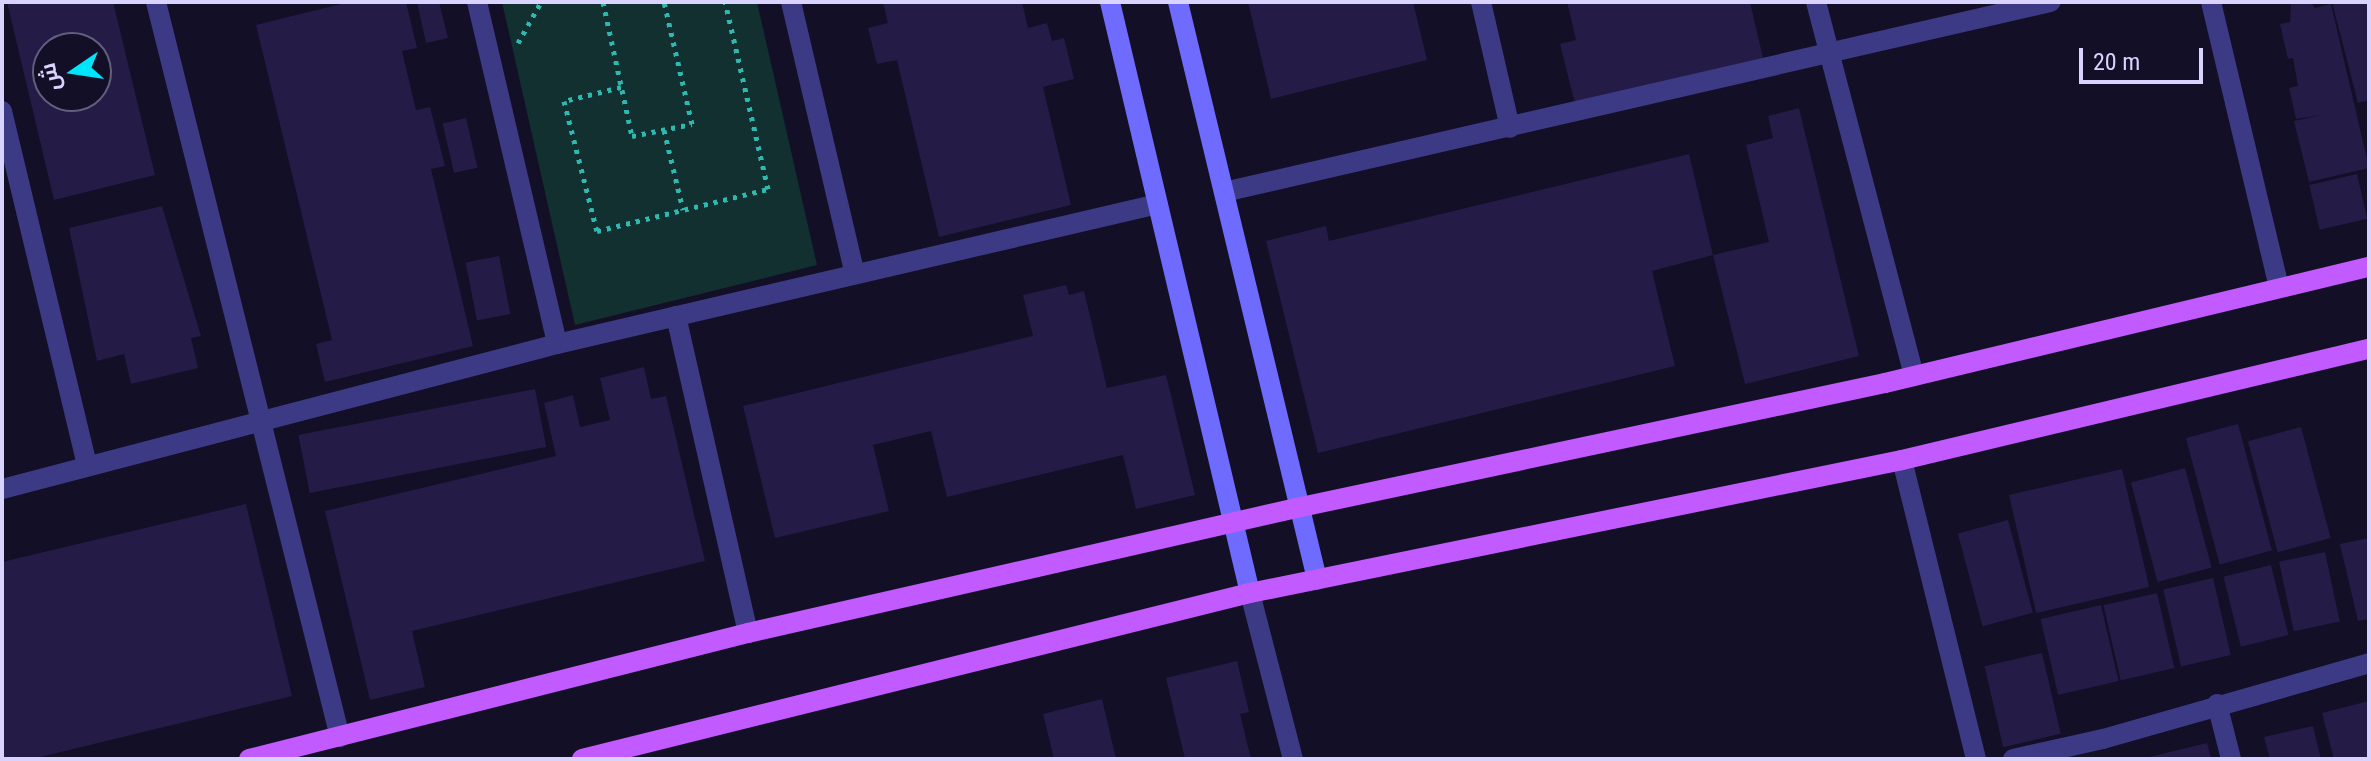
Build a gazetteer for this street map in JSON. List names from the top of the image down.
{
  "scale_bar": "20 m",
  "north": "left"
}
